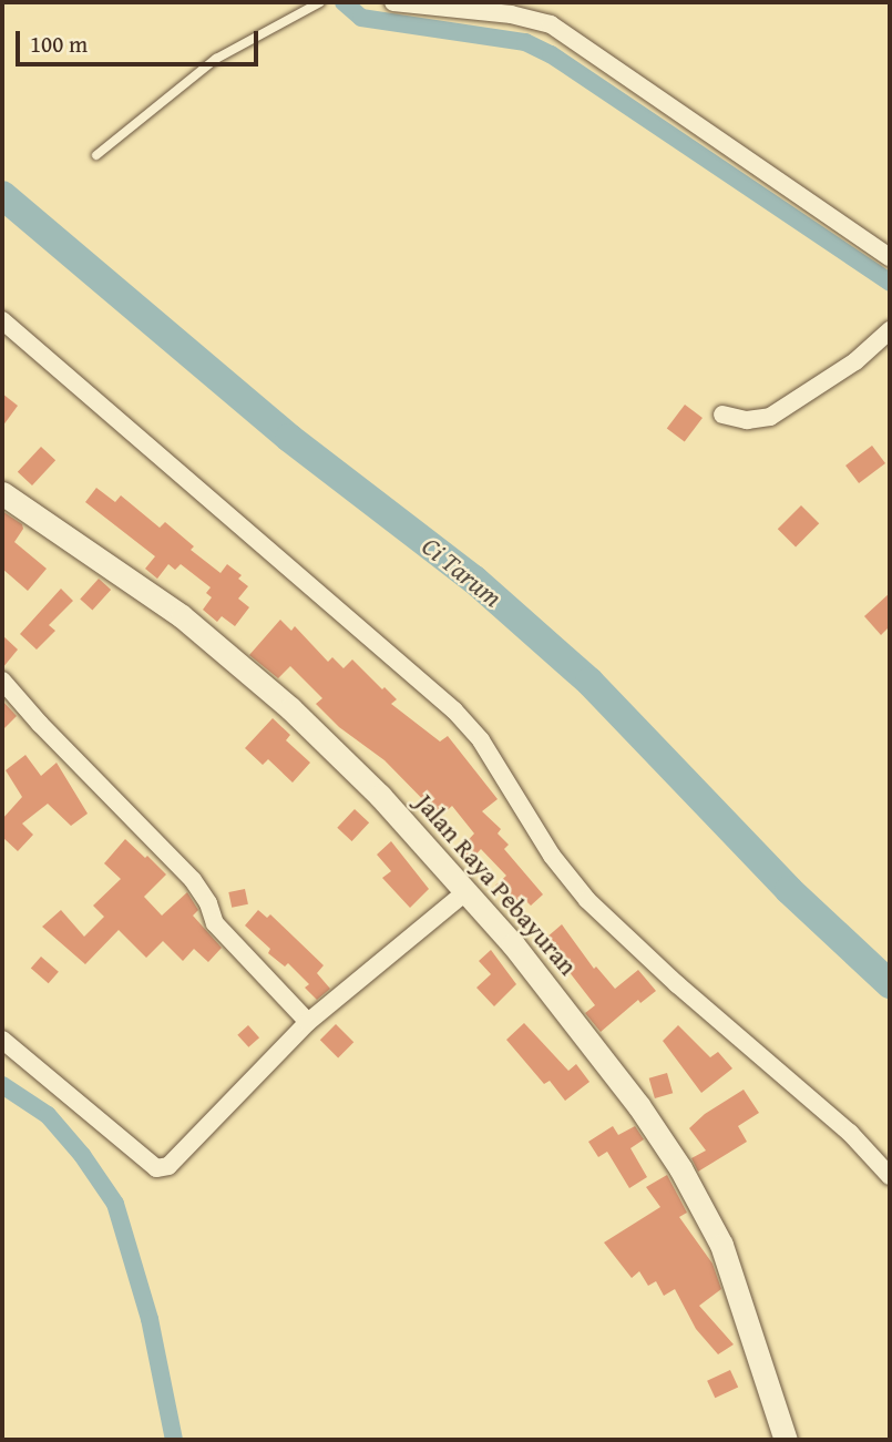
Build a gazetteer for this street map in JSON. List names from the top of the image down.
{
  "streets": {
    "main road": ["Jalan Raya Pebayuran"]
  },
  "water": ["Ci Tarum"],
  "scale_bar": "100 m"
}
